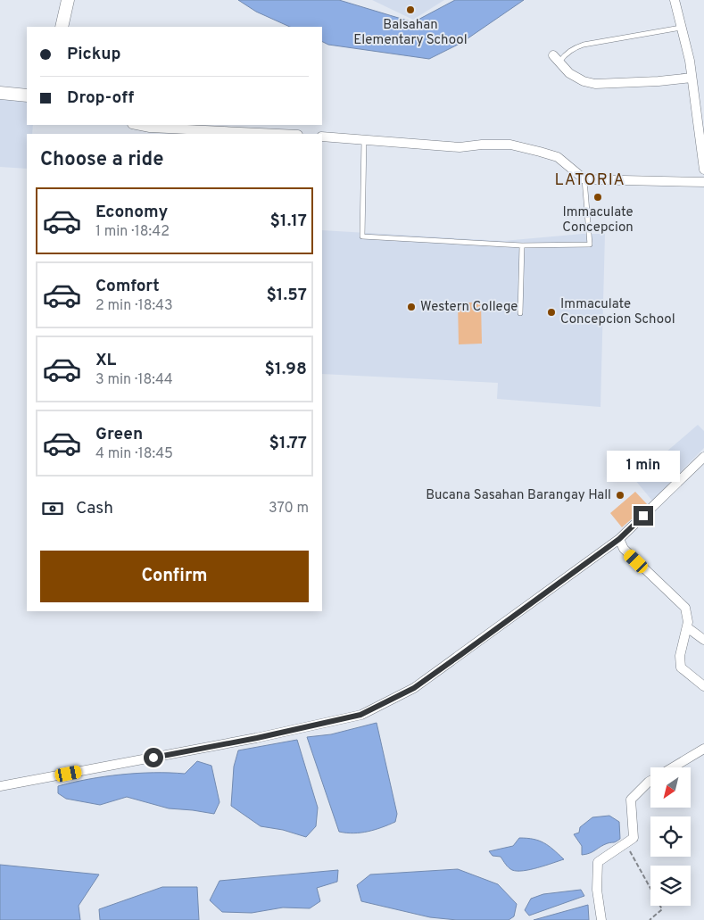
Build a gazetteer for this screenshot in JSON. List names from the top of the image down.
{
  "districts": ["LATORIA"],
  "places": [
    "Balsahan Elementary School",
    "Immaculate Concepcion",
    "Western College",
    "Immaculate Concepcion School",
    "Bucana Sasahan Barangay Hall"
  ],
  "north": "bottom left",
  "page": {
    "banner": ["Pickup", "Drop-off"],
    "heading": "Choose a ride",
    "list": [
      {
        "name": "Economy",
        "note": "1 min · 18:42",
        "value": "$1.17"
      },
      {
        "name": "Comfort",
        "note": "2 min · 18:43",
        "value": "$1.57"
      },
      {
        "name": "XL",
        "note": "3 min · 18:44",
        "value": "$1.98"
      },
      {
        "name": "Green",
        "note": "4 min · 18:45",
        "value": "$1.77"
      }
    ],
    "bubble": "1 min",
    "pay": ["Cash", "370 m"],
    "buttons": "Confirm"
  }
}
